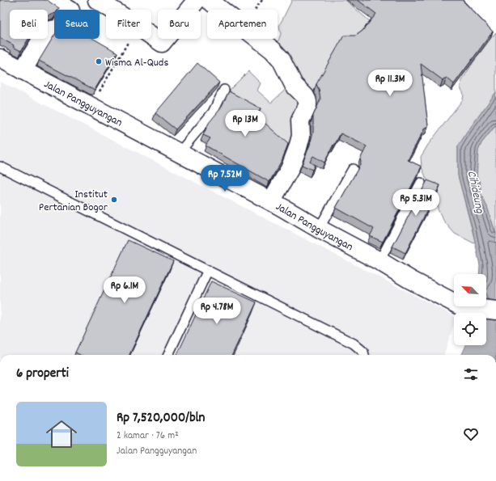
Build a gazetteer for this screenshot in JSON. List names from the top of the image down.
{
  "streets": {
    "street": ["Jalan Pangguyangan"]
  },
  "water": ["Cihideung"],
  "places": ["Wisma Al-Quds", "Institut Pertanian Bogor"],
  "north": "top left",
  "page": {
    "chip": [
      "Beli",
      "Sewa",
      "Filter",
      "Baru",
      "Apartemen"
    ],
    "price": [
      "Rp 11.3M",
      "Rp 13M",
      "Rp 7.52M",
      "Rp 5.31M",
      "Rp 6.1M",
      "Rp 4.78M"
    ],
    "heading": "6 properti",
    "list": [
      {
        "name": "Rp 7,520,000/bln",
        "note": "2 kamar · 76 m² · Jalan Pangguyangan"
      }
    ]
  }
}
